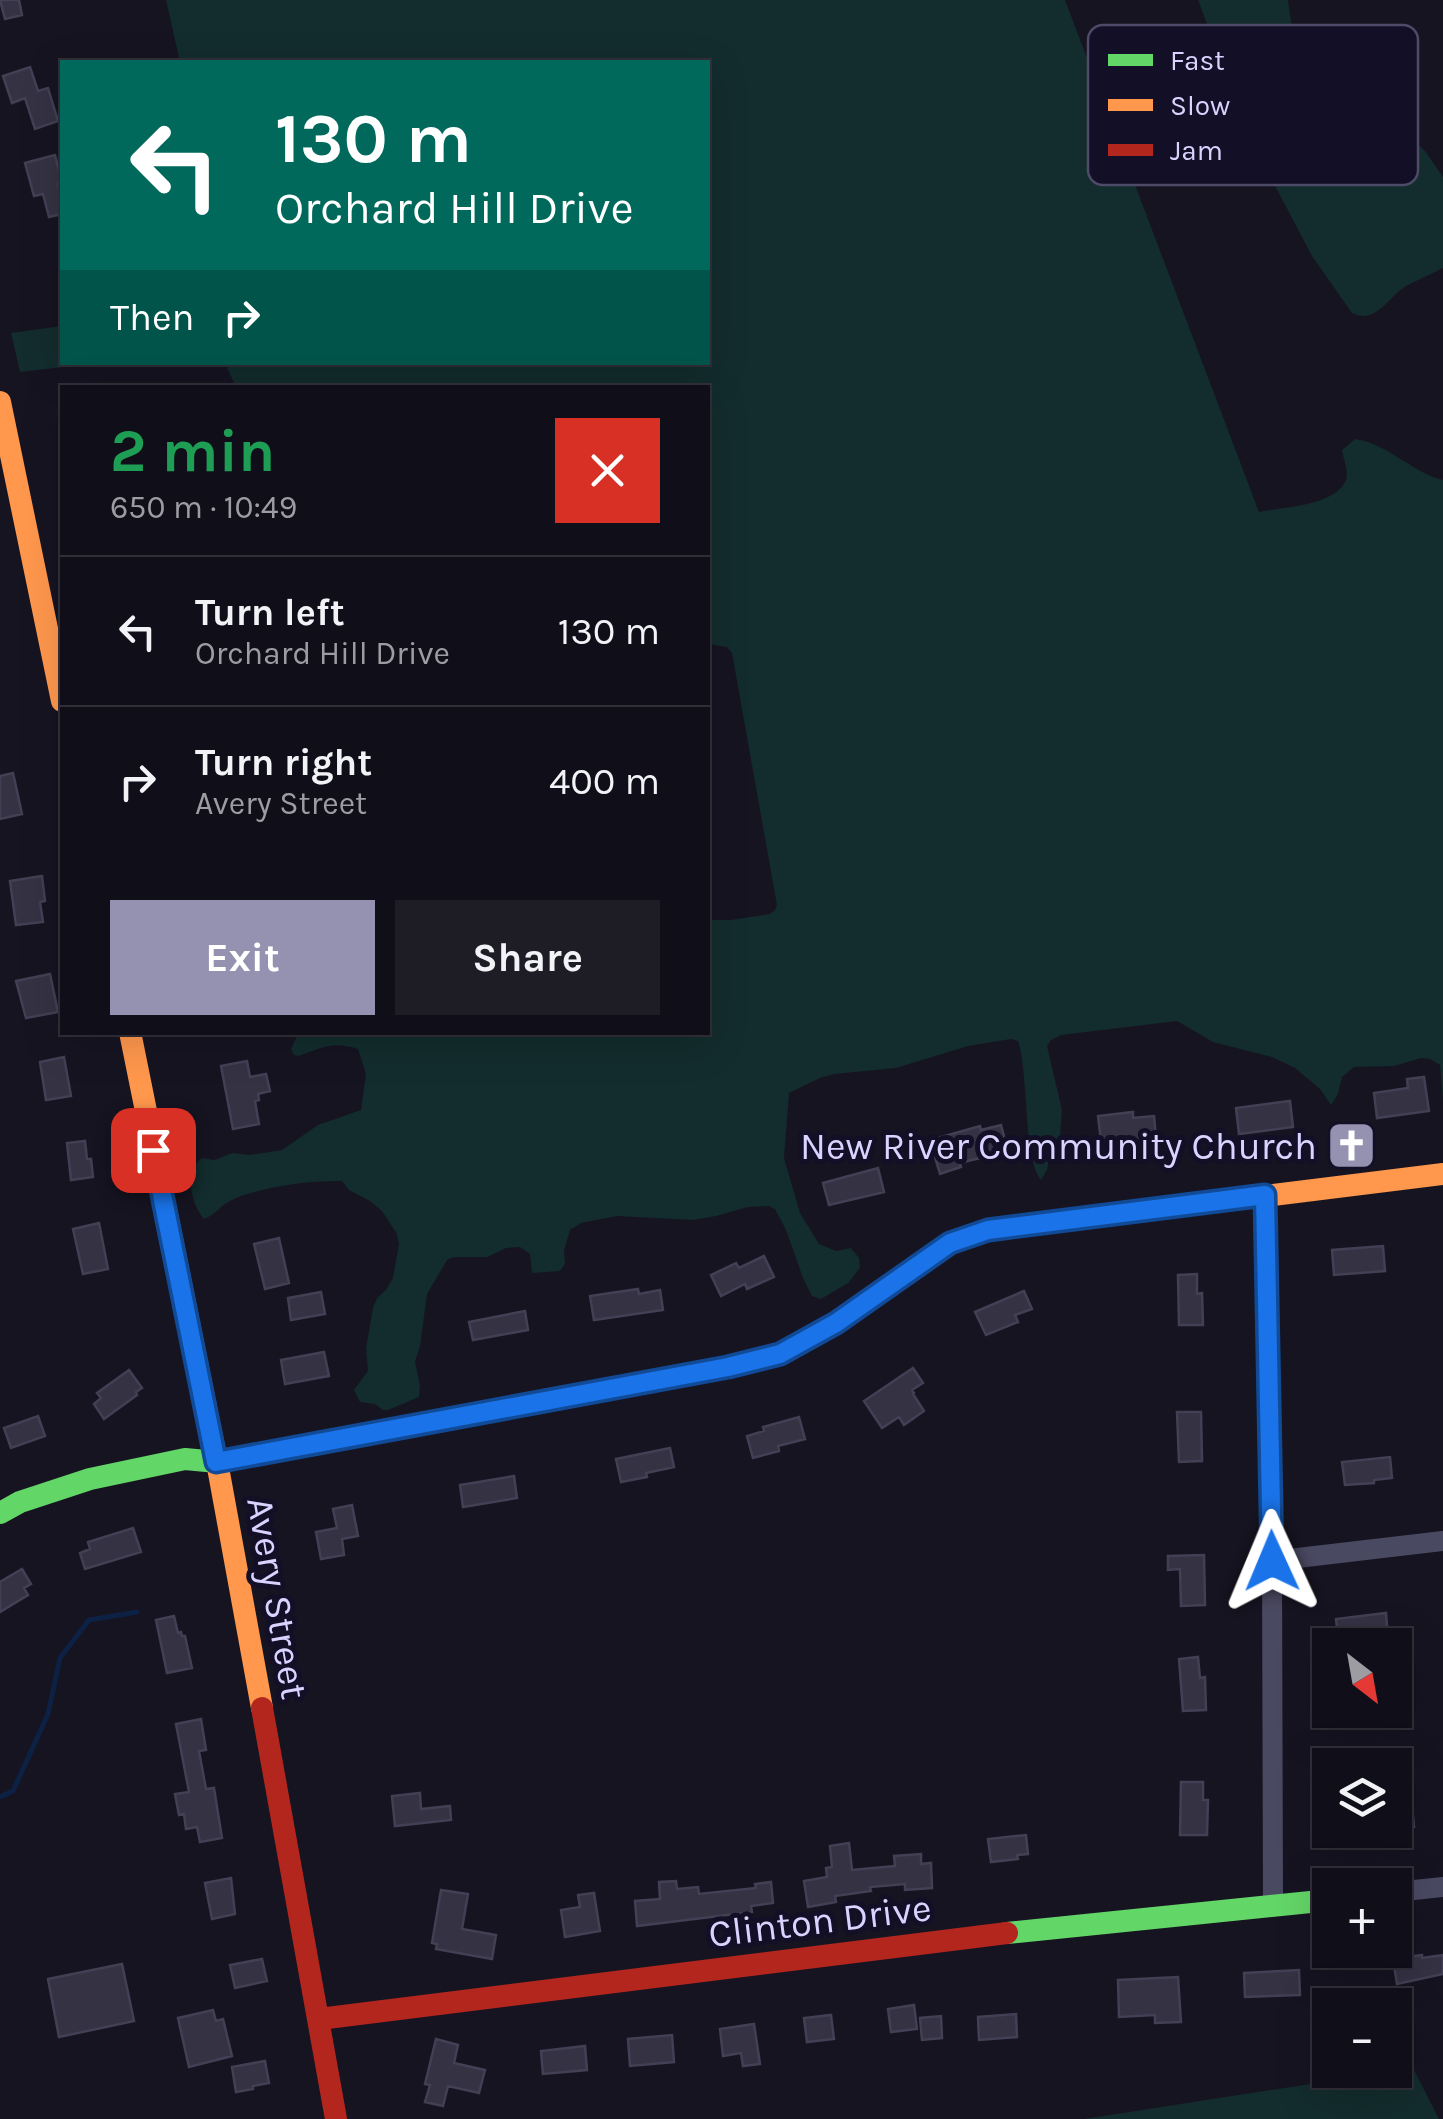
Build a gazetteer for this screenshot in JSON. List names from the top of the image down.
{
  "streets": {
    "street": ["Avery Street", "Clinton Drive"]
  },
  "crossings": [
    ["Avery Street", "Clinton Drive"]
  ],
  "places": {
    "church": ["New River Community Church"]
  },
  "legend": ["Fast", "Slow", "Jam"],
  "north": "bottom right",
  "page": {
    "turn": ["130 m", "Orchard Hill Drive"],
    "then": "Then",
    "heading": ["2 min", "650 m · 10:49"],
    "list": [
      {
        "name": "Turn left",
        "note": "Orchard Hill Drive",
        "value": "130 m"
      },
      {
        "name": "Turn right",
        "note": "Avery Street",
        "value": "400 m"
      }
    ],
    "buttons": ["Exit", "Share"],
    "map_buttons": ["+", "−"]
  }
}
